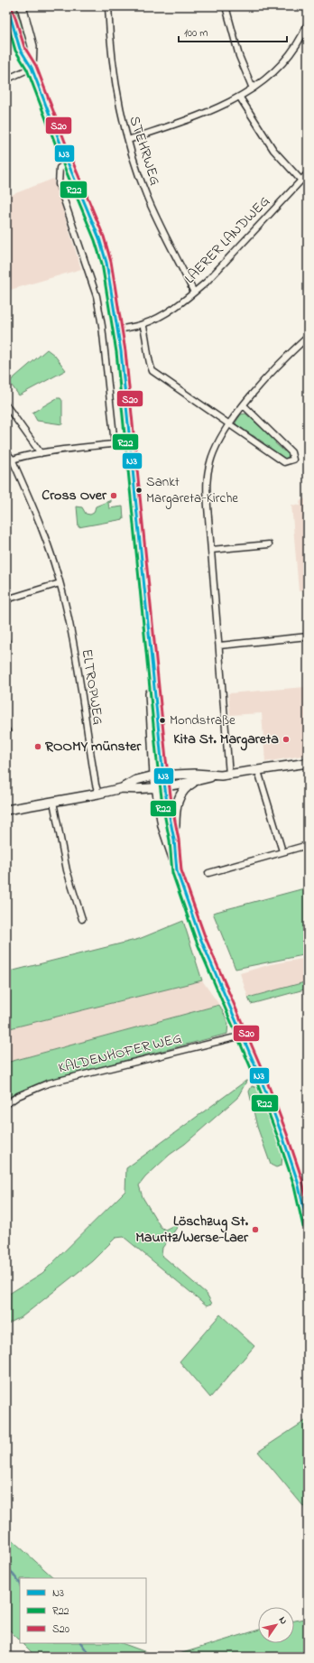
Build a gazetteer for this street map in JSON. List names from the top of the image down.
{
  "streets": {
    "street": [
      "STEHRWEG",
      "LAERER LANDWEG",
      "ELTROPWEG",
      "KALDENHOFER WEG"
    ]
  },
  "crossings": [
    ["STEHRWEG", "LAERER LANDWEG"]
  ],
  "places": [
    "Sankt Margareta-Kirche",
    "Cross Over",
    "Mondstraße",
    "Kita St. Margareta",
    "ROOMY münster",
    "Löschzug St. Mauritz/Werse-Laer"
  ],
  "lines": ["transit line N3", "transit line S20", "transit line R22"],
  "legend": ["N3", "R22", "S20"],
  "scale_bar": "100 m",
  "north": "top right"
}
